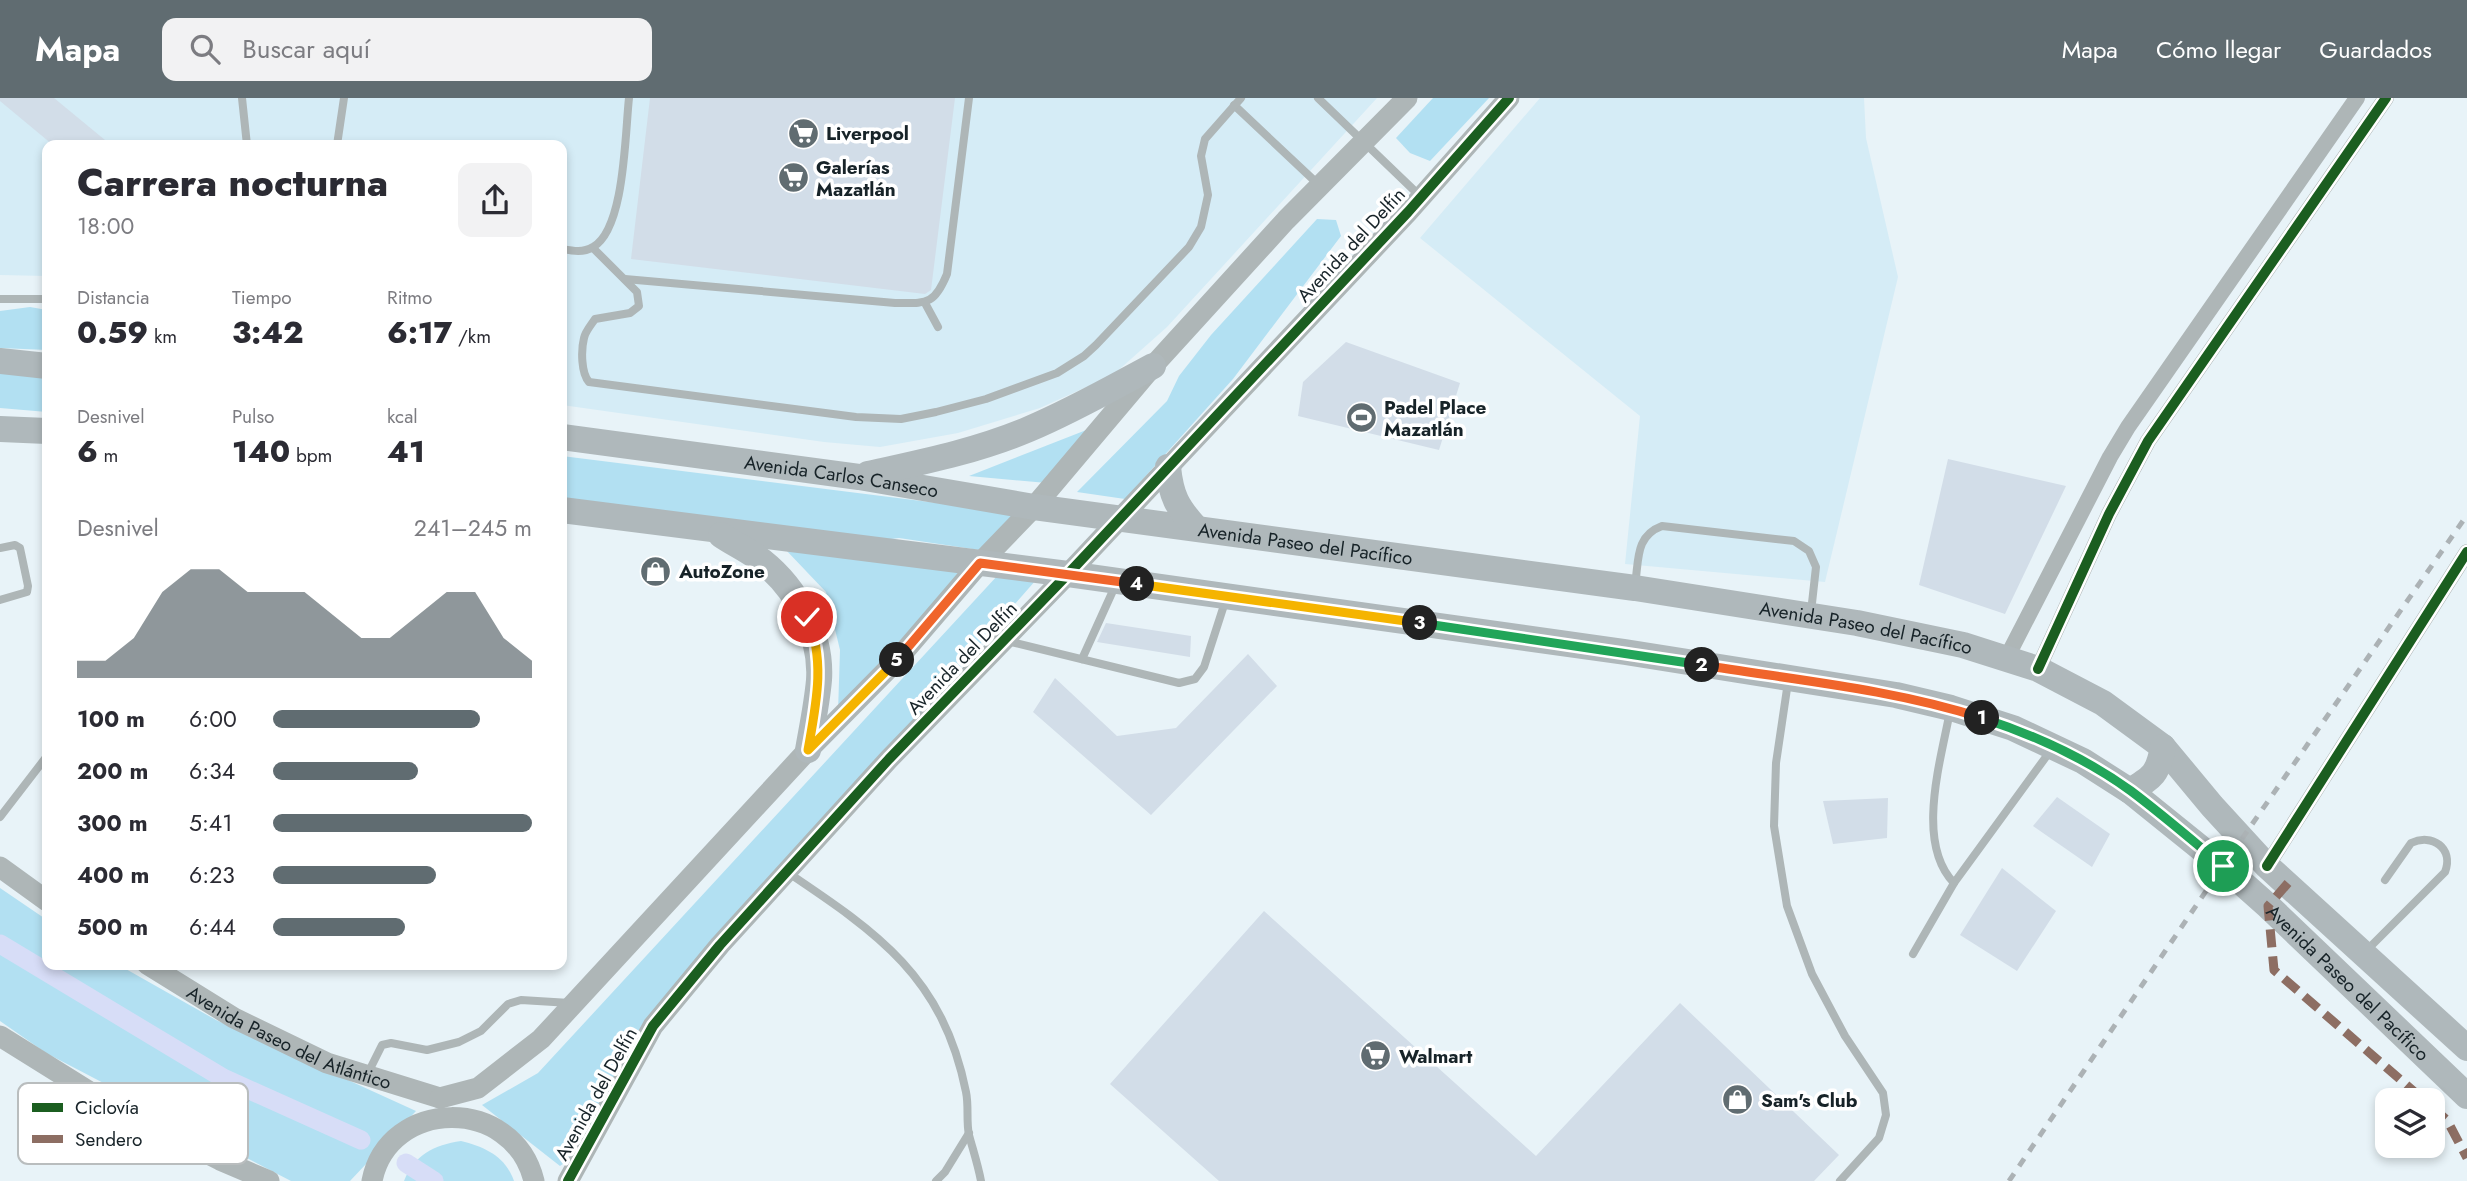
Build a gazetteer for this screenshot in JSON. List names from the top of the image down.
{
  "streets": {
    "main road": ["Avenida Carlos Canseco", "Avenida Paseo del Pacífico"],
    "street": ["Avenida del Delfín", "Avenida Paseo del Atlántico"]
  },
  "crossings": [
    ["Avenida del Delfín", "Avenida Carlos Canseco"],
    ["Avenida del Delfín", "Avenida Paseo del Pacífico"],
    ["Avenida Carlos Canseco", "Avenida Paseo del Pacífico"]
  ],
  "places": {
    "supermarket": ["Liverpool", "Galerías Mazatlán", "Walmart"],
    "sports": ["Padel Place Mazatlán"],
    "shop": ["AutoZone", "Sam's Club"]
  },
  "legend": ["Ciclovía", "Sendero"],
  "page": {
    "header": "Mapa",
    "search": "Buscar aquí",
    "nav": ["Mapa", "Cómo llegar", "Guardados"],
    "heading": ["Carrera nocturna", "18:00"],
    "stats": [
      ["Distancia", "0.59 km"],
      ["Tiempo", "3:42"],
      ["Ritmo", "6:17 /km"],
      ["Desnivel", "6 m"],
      ["Pulso", "140 bpm"],
      ["kcal", "41"]
    ],
    "chart": ["Desnivel", "241–245 m"],
    "pins": [
      "4",
      "3",
      "5",
      "2",
      "1"
    ],
    "list": [
      {
        "name": "100 m",
        "note": "6:00"
      },
      {
        "name": "200 m",
        "note": "6:34"
      },
      {
        "name": "300 m",
        "note": "5:41"
      },
      {
        "name": "400 m",
        "note": "6:23"
      },
      {
        "name": "500 m",
        "note": "6:44"
      }
    ]
  }
}
